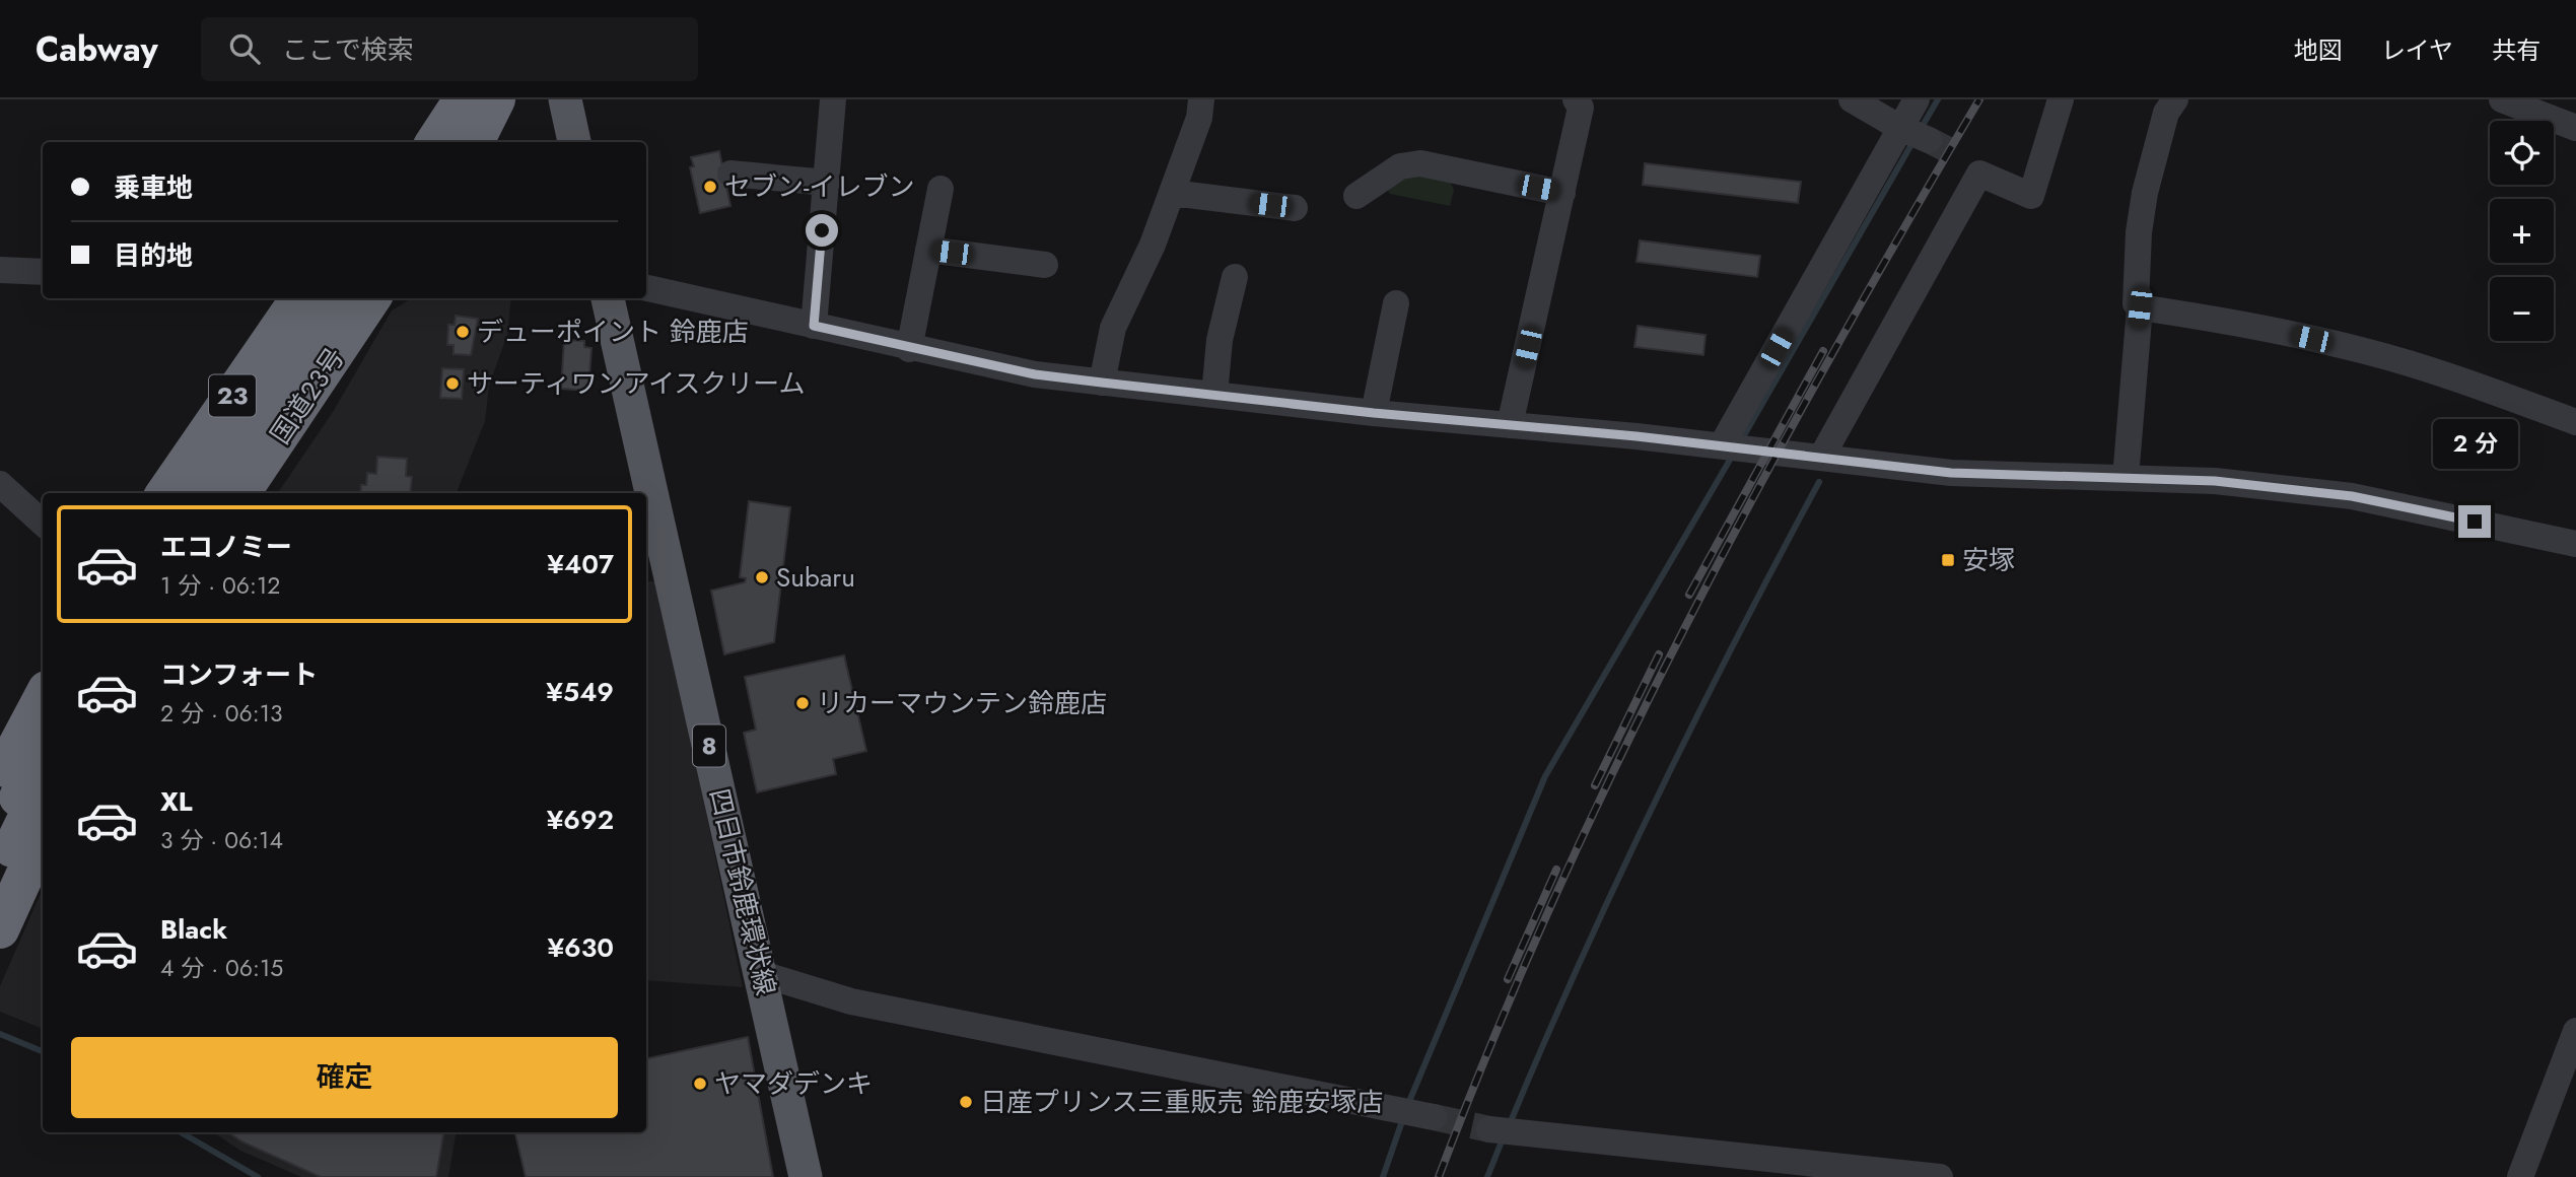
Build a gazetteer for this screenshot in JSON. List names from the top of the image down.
{
  "streets": {
    "highway": ["23", "国道23号"],
    "main road": ["8", "四日市鈴鹿環状線"]
  },
  "places": {
    "other": [
      "セブン-イレブン",
      "デューポイント 鈴鹿店",
      "サーティワンアイスクリーム",
      "Subaru",
      "リカーマウンテン鈴鹿店",
      "ヤマダデンキ",
      "日産プリンス三重販売 鈴鹿安塚店"
    ],
    "transit": ["安塚"]
  },
  "page": {
    "header": "Cabway",
    "search": "ここで検索",
    "nav": ["地図", "レイヤ", "共有"],
    "map_buttons": ["+", "−"],
    "banner": ["乗車地", "目的地"],
    "bubble": "2 分",
    "list": [
      {
        "name": "エコノミー",
        "note": "1 分 · 06:12",
        "value": "¥407"
      },
      {
        "name": "コンフォート",
        "note": "2 分 · 06:13",
        "value": "¥549"
      },
      {
        "name": "XL",
        "note": "3 分 · 06:14",
        "value": "¥692"
      },
      {
        "name": "Black",
        "note": "4 分 · 06:15",
        "value": "¥630"
      }
    ],
    "buttons": "確定"
  }
}
